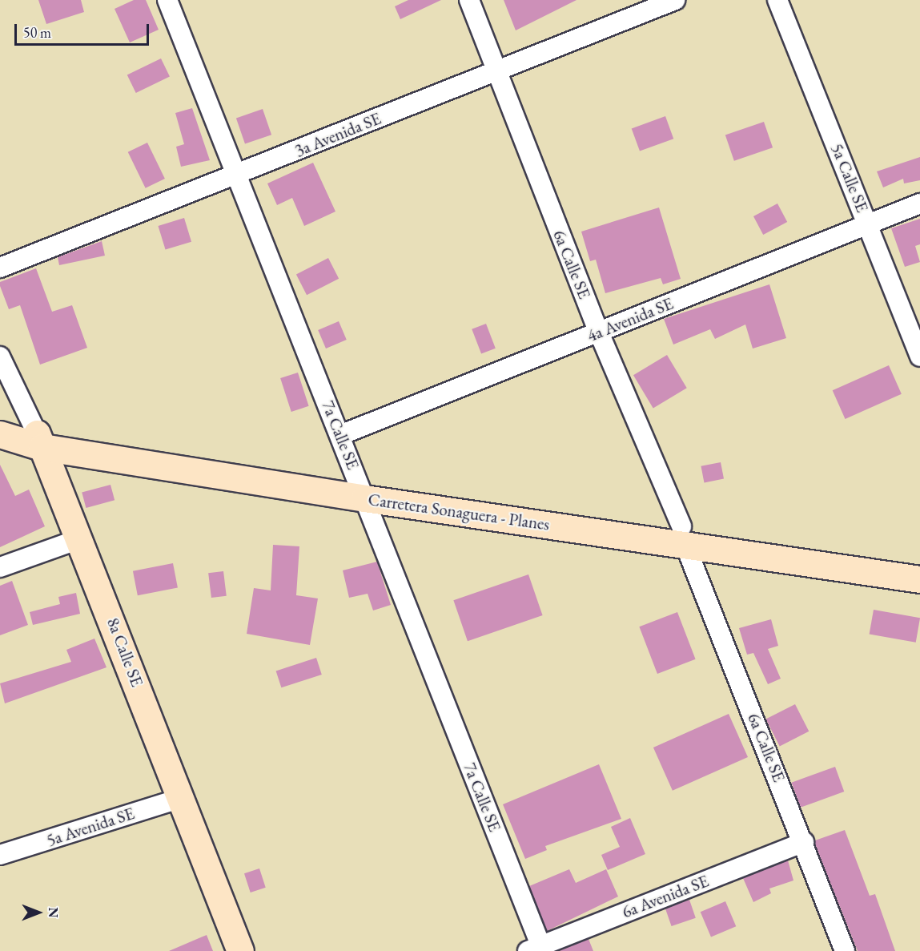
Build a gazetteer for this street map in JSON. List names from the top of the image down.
{
  "streets": {
    "main road": ["Carretera Sonaguera - Planes", "8a Calle SE"],
    "street": [
      "3a Avenida SE",
      "5a Calle SE",
      "6a Calle SE",
      "4a Avenida SE",
      "7a Calle SE",
      "5a Avenida SE",
      "6a Avenida SE"
    ]
  },
  "crossings": [
    ["3a Avenida SE", "6a Calle SE"],
    ["3a Avenida SE", "7a Calle SE"],
    ["5a Calle SE", "4a Avenida SE"],
    ["6a Calle SE", "4a Avenida SE"],
    ["6a Calle SE", "Carretera Sonaguera - Planes"],
    ["6a Calle SE", "6a Avenida SE"],
    ["4a Avenida SE", "7a Calle SE"],
    ["7a Calle SE", "Carretera Sonaguera - Planes"],
    ["7a Calle SE", "6a Avenida SE"],
    ["Carretera Sonaguera - Planes", "8a Calle SE"],
    ["8a Calle SE", "5a Avenida SE"]
  ],
  "scale_bar": "50 m",
  "north": "right"
}
